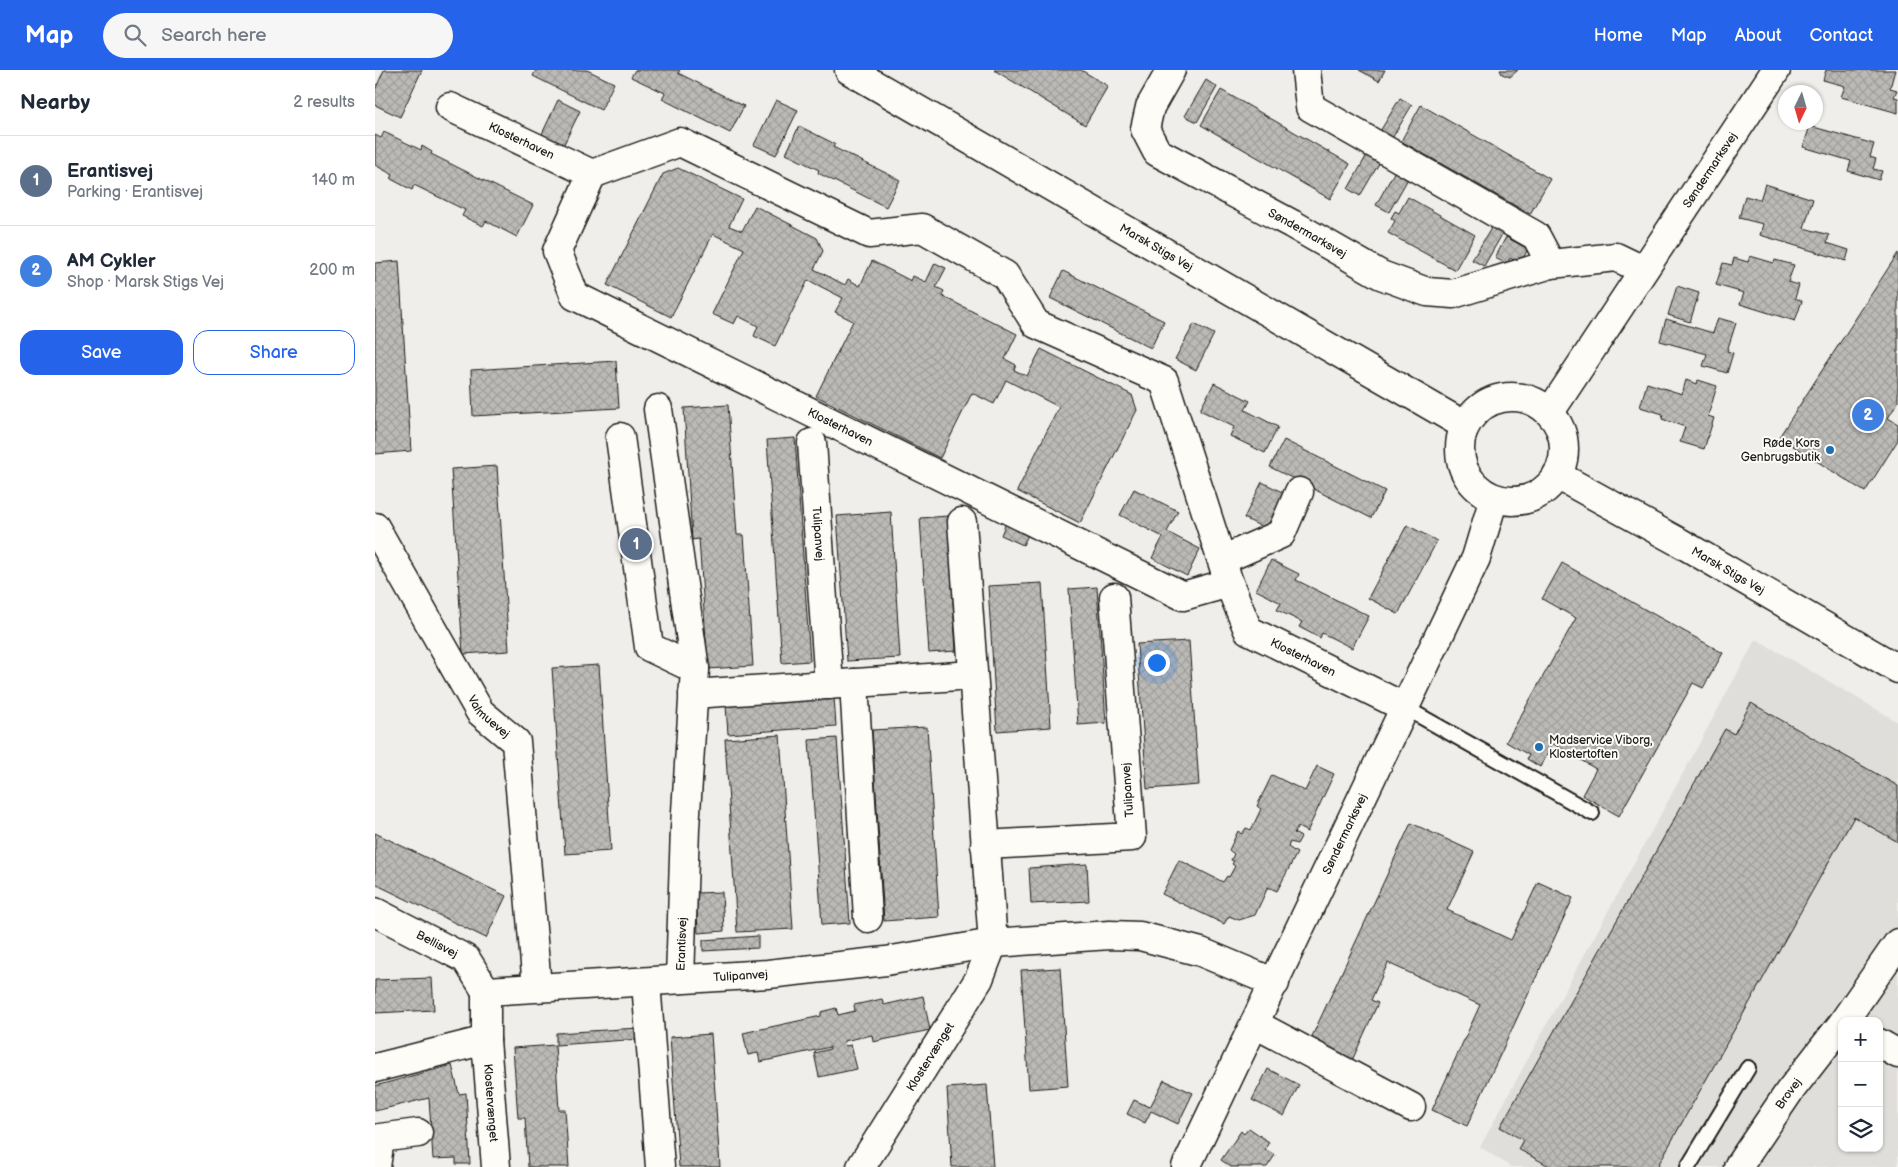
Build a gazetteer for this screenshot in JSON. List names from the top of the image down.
{
  "streets": {
    "street": [
      "Klosterhaven",
      "Søndermarksvej",
      "Marsk Stigs Vej",
      "Tulipanvej",
      "Valmuevej",
      "Bellisvej",
      "Erantisvej",
      "Klostervænget",
      "Brovej"
    ]
  },
  "crossings": [
    ["Klosterhaven", "Søndermarksvej"],
    ["Søndermarksvej", "Marsk Stigs Vej"],
    ["Søndermarksvej", "Tulipanvej"],
    ["Tulipanvej", "Valmuevej"],
    ["Tulipanvej", "Bellisvej"],
    ["Tulipanvej", "Erantisvej"],
    ["Tulipanvej", "Klostervænget"],
    ["Bellisvej", "Klostervænget"]
  ],
  "places": ["Røde Kors Genbrugsbutik", "Madservice Viborg, Klostertoften"],
  "north": "bottom",
  "page": {
    "header": "Map",
    "search": "Search here",
    "nav": [
      "Home",
      "Map",
      "About",
      "Contact"
    ],
    "heading": ["Nearby", "2 results"],
    "list": [
      {
        "mark": "1",
        "name": "Erantisvej",
        "note": "Parking · Erantisvej",
        "value": "140 m"
      },
      {
        "mark": "2",
        "name": "AM Cykler",
        "note": "Shop · Marsk Stigs Vej",
        "value": "200 m"
      }
    ],
    "buttons": ["Save", "Share"],
    "pins": ["2", "1"],
    "map_buttons": ["+", "−"]
  }
}
